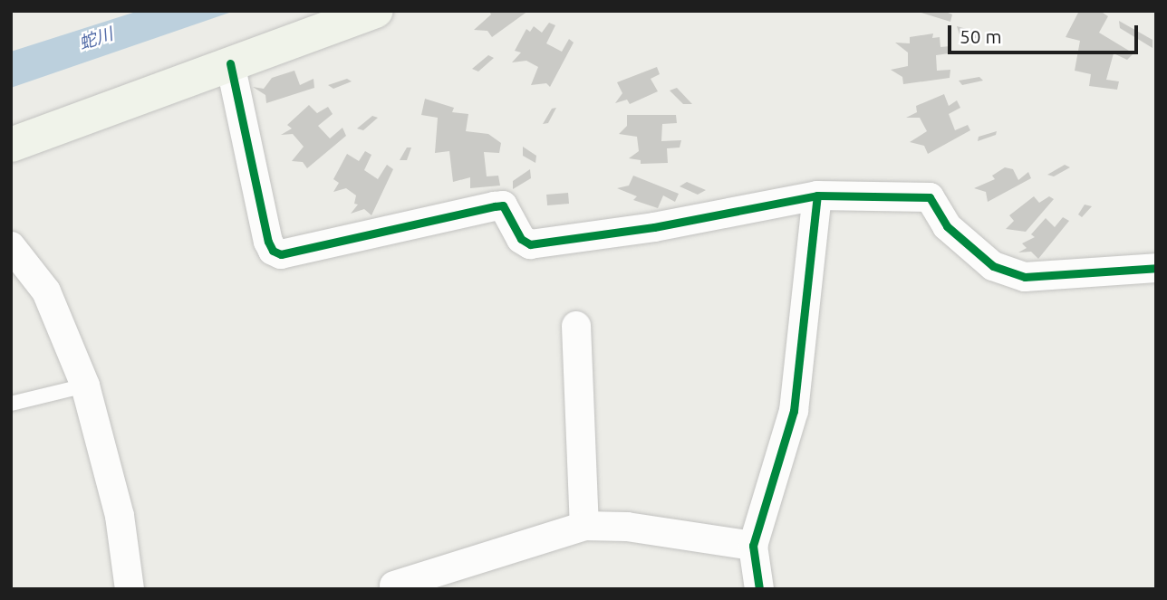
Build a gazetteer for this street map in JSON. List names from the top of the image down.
{
  "water": ["蛇川"],
  "scale_bar": "50 m"
}
